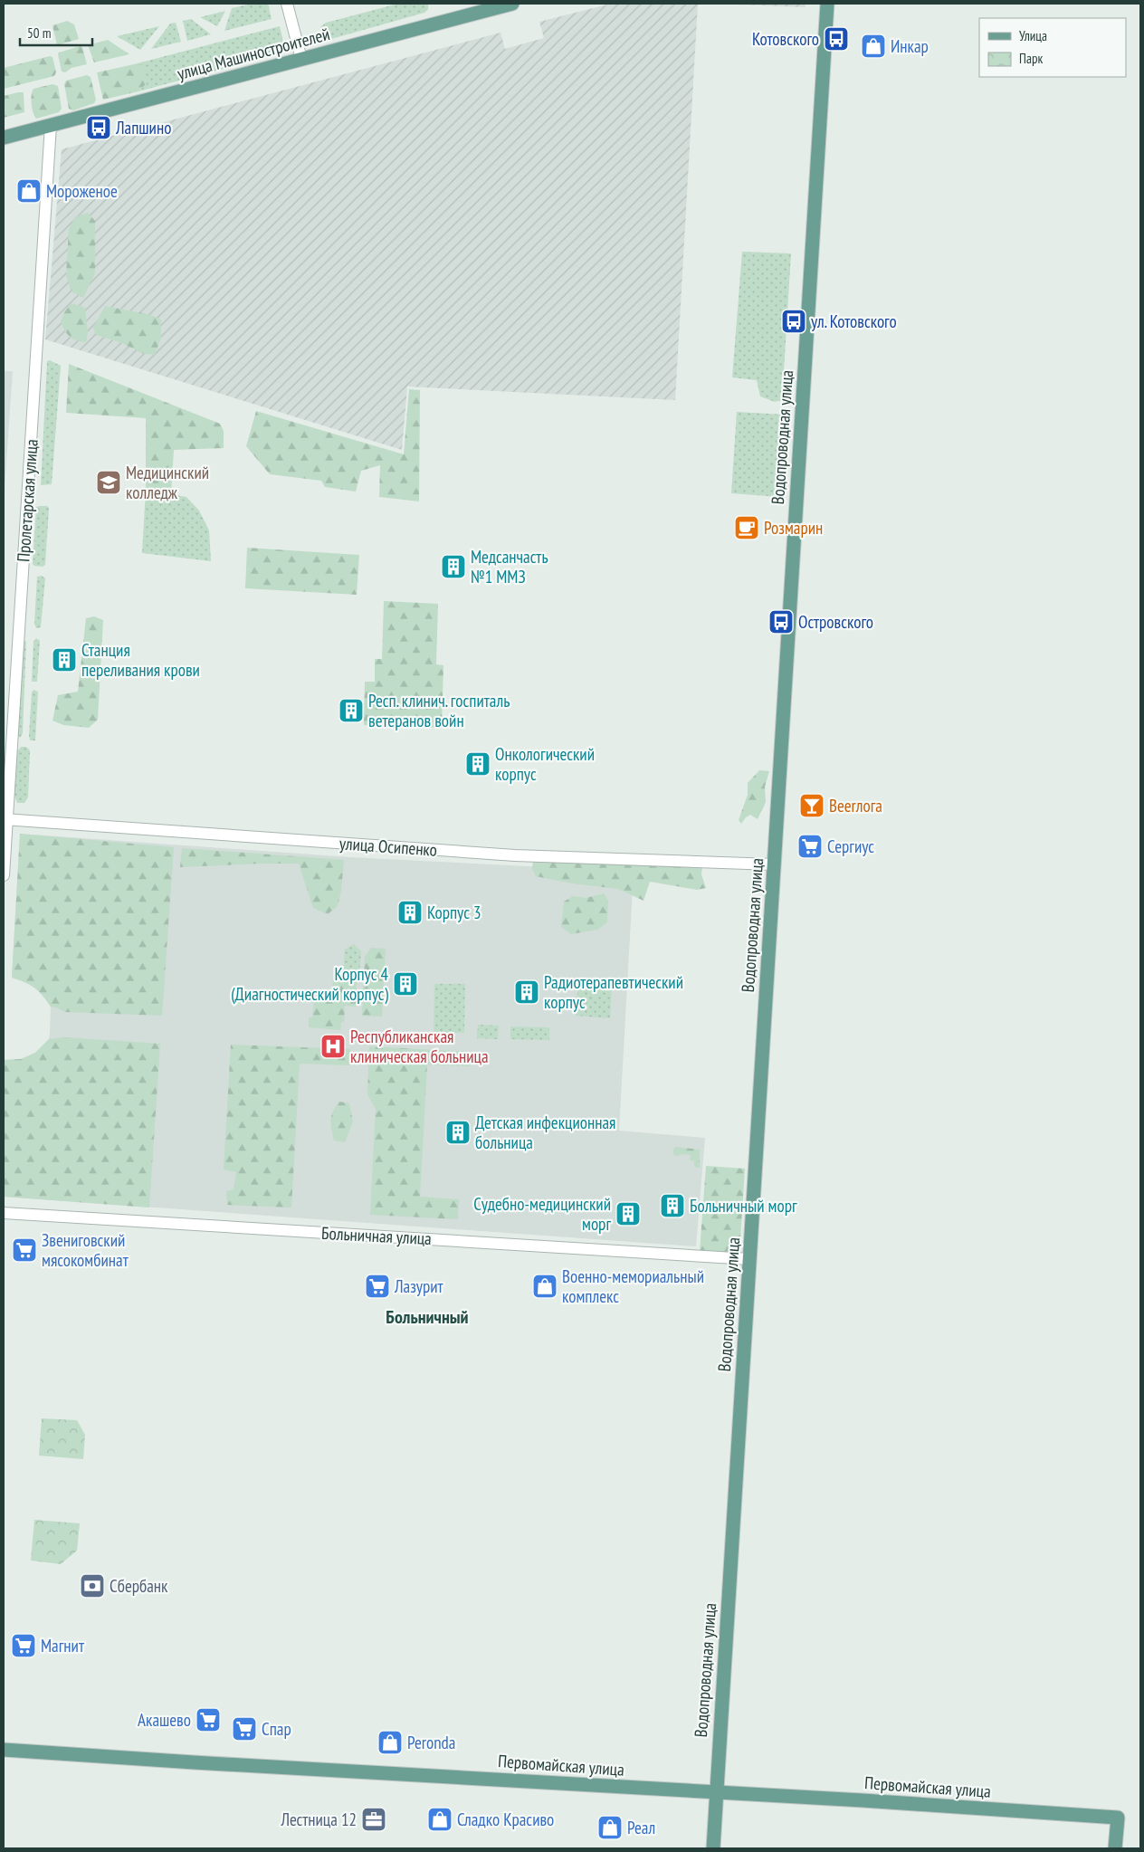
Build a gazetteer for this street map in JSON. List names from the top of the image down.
{
  "streets": {
    "main road": ["улица Машиностроителей", "Водопроводная улица", "Первомайская улица"],
    "street": ["Пролетарская улица", "улица Осипенко", "Больничная улица"]
  },
  "crossings": [
    ["улица Машиностроителей", "Пролетарская улица"],
    ["Водопроводная улица", "улица Осипенко"],
    ["Водопроводная улица", "Больничная улица"],
    ["Водопроводная улица", "Первомайская улица"],
    ["Пролетарская улица", "улица Осипенко"]
  ],
  "districts": ["Больничный"],
  "places": {
    "bus stop": [
      "Котовского",
      "Лапшино",
      "ул. Котовского",
      "Островского"
    ],
    "shop": [
      "Инкар",
      "Мороженое",
      "Военно-мемориальный комплекс",
      "Peronda",
      "Сладко Красиво",
      "Реал"
    ],
    "school or university": ["Медицинский колледж"],
    "cafe": ["Розмарин"],
    "building": [
      "Медсанчасть №1 ММЗ",
      "Станция переливания крови",
      "Респ. клинич. госпиталь ветеранов войн",
      "Онкологический корпус",
      "Корпус 3",
      "Корпус 4 (Диагностический корпус)",
      "Радиотерапевтический корпус",
      "Детская инфекционная больница",
      "Больничный морг",
      "Судебно-медицинский морг"
    ],
    "bar": ["Beerлога"],
    "supermarket": [
      "Сергиус",
      "Звениговский мясокомбинат",
      "Лазурит",
      "Магнит",
      "Акашево",
      "Спар"
    ],
    "hospital": ["Республиканская клиническая больница"],
    "bank": ["Сбербанк"],
    "office": ["Лестница 12"]
  },
  "legend": ["Улица", "Парк"],
  "scale_bar": "50 m"
}
